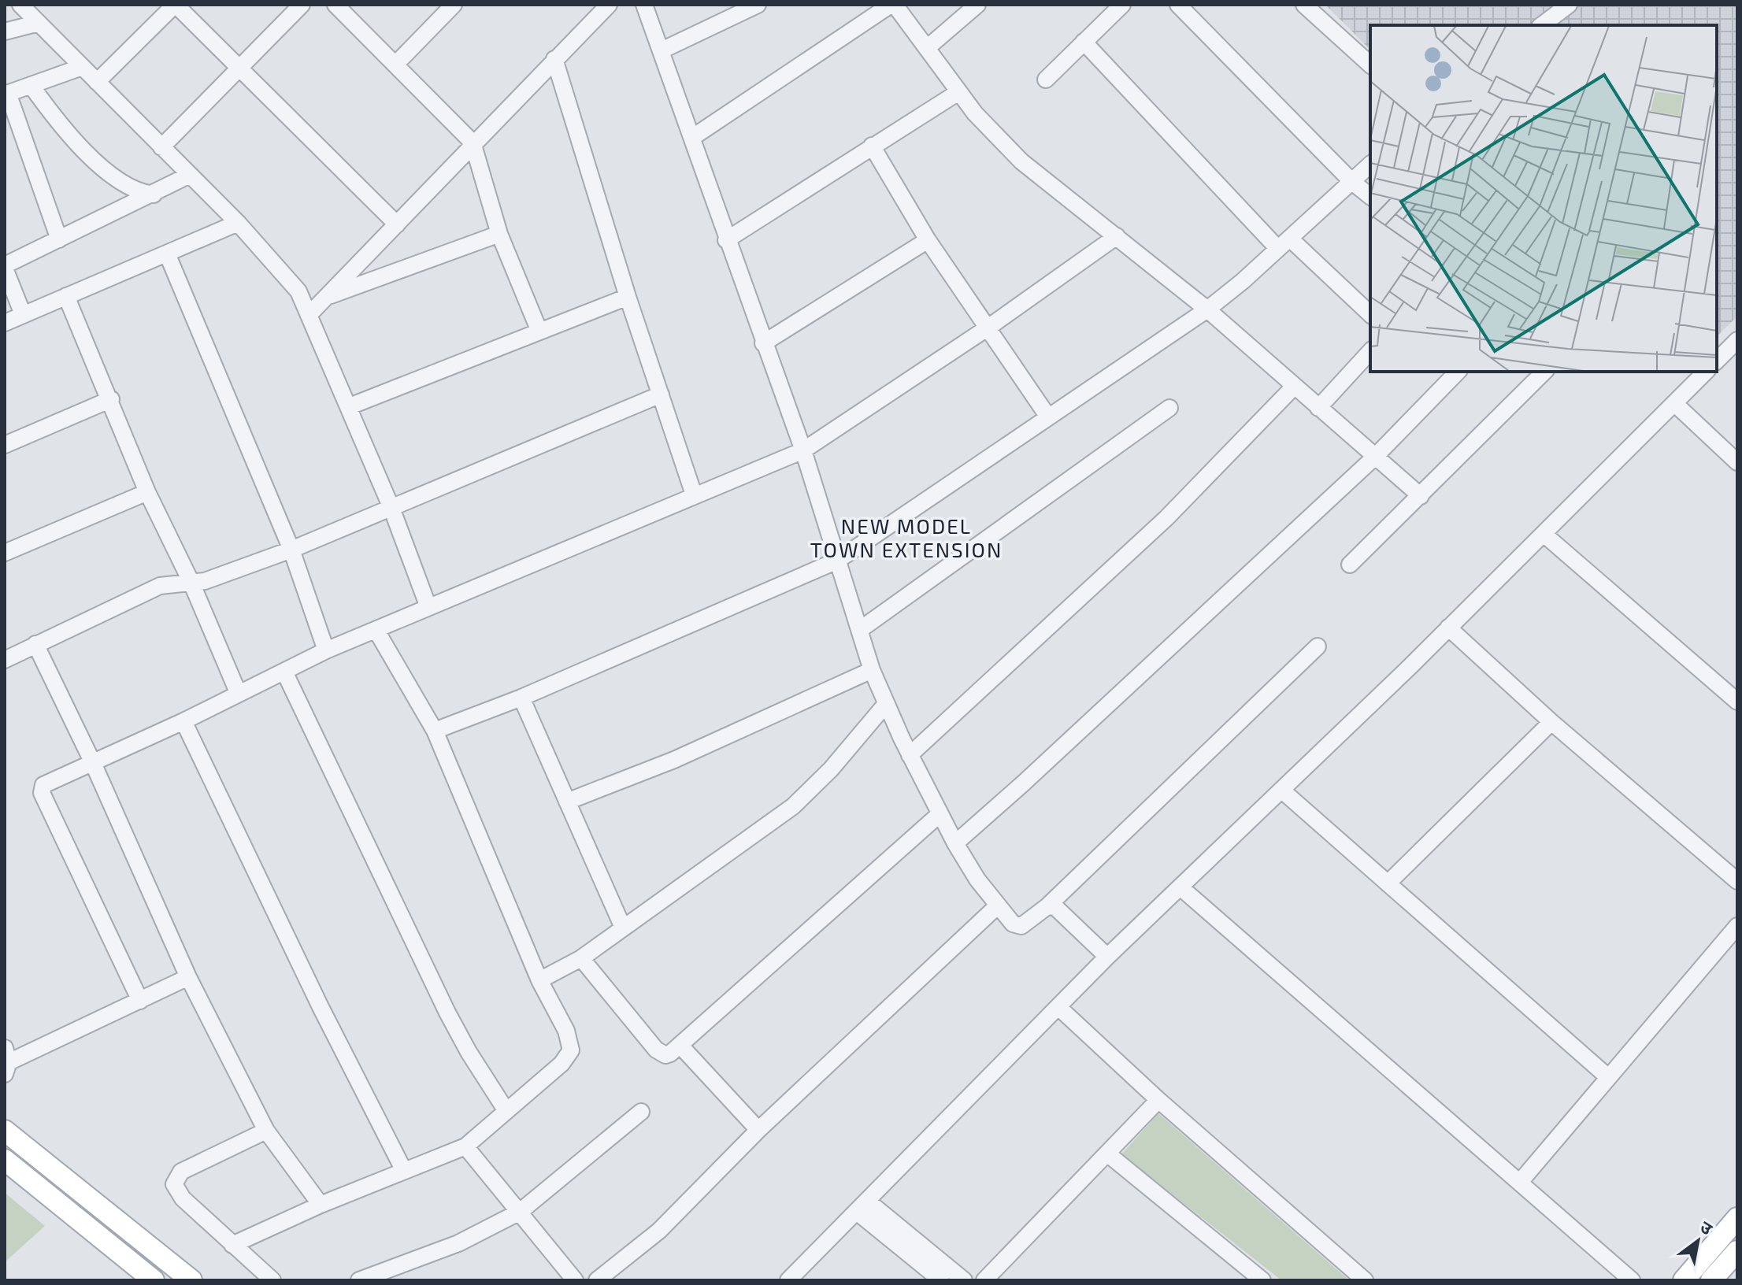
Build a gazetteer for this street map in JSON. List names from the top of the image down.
{
  "districts": ["NEW MODEL TOWN EXTENSION"],
  "north": "top right"
}
